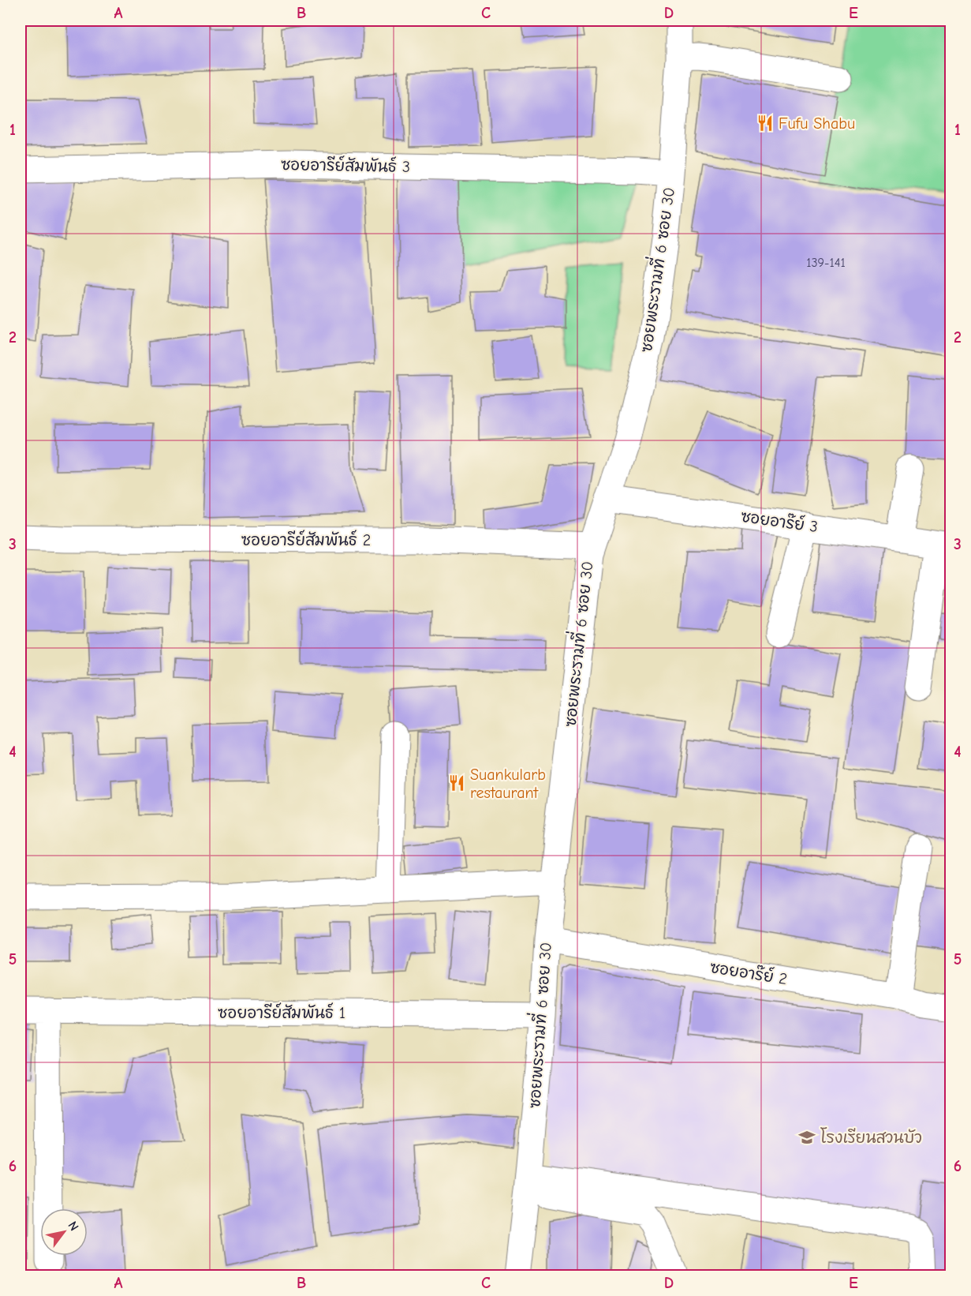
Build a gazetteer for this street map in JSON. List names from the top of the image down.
{
  "streets": {
    "street": [
      "ซอยอารีย์สัมพันธ์ 3",
      "ซอยพระรามที่ 6 ซอย 30",
      "ซอยอาร๊ย์ 3",
      "ซอยอารีย์สัมพันธ์ 2",
      "ซอยอาร๊ย์ 2",
      "ซอยอารีย์สัมพันธ์ 1"
    ]
  },
  "crossings": [
    ["ซอยอารีย์สัมพันธ์ 3", "ซอยพระรามที่ 6 ซอย 30"],
    ["ซอยพระรามที่ 6 ซอย 30", "ซอยอาร๊ย์ 3"],
    ["ซอยพระรามที่ 6 ซอย 30", "ซอยอารีย์สัมพันธ์ 2"],
    ["ซอยพระรามที่ 6 ซอย 30", "ซอยอาร๊ย์ 2"],
    ["ซอยพระรามที่ 6 ซอย 30", "ซอยอารีย์สัมพันธ์ 1"]
  ],
  "places": {
    "restaurant": ["Fufu Shabu", "Suankularb restaurant"],
    "school or university": ["โรงเรียนสวนบัว"]
  },
  "house_numbers": ["139-141"],
  "north": "top right",
  "grid": {
    "columns": [
      "A",
      "B",
      "C",
      "D",
      "E"
    ],
    "rows": [
      "1",
      "2",
      "3",
      "4",
      "5",
      "6"
    ]
  }
}
